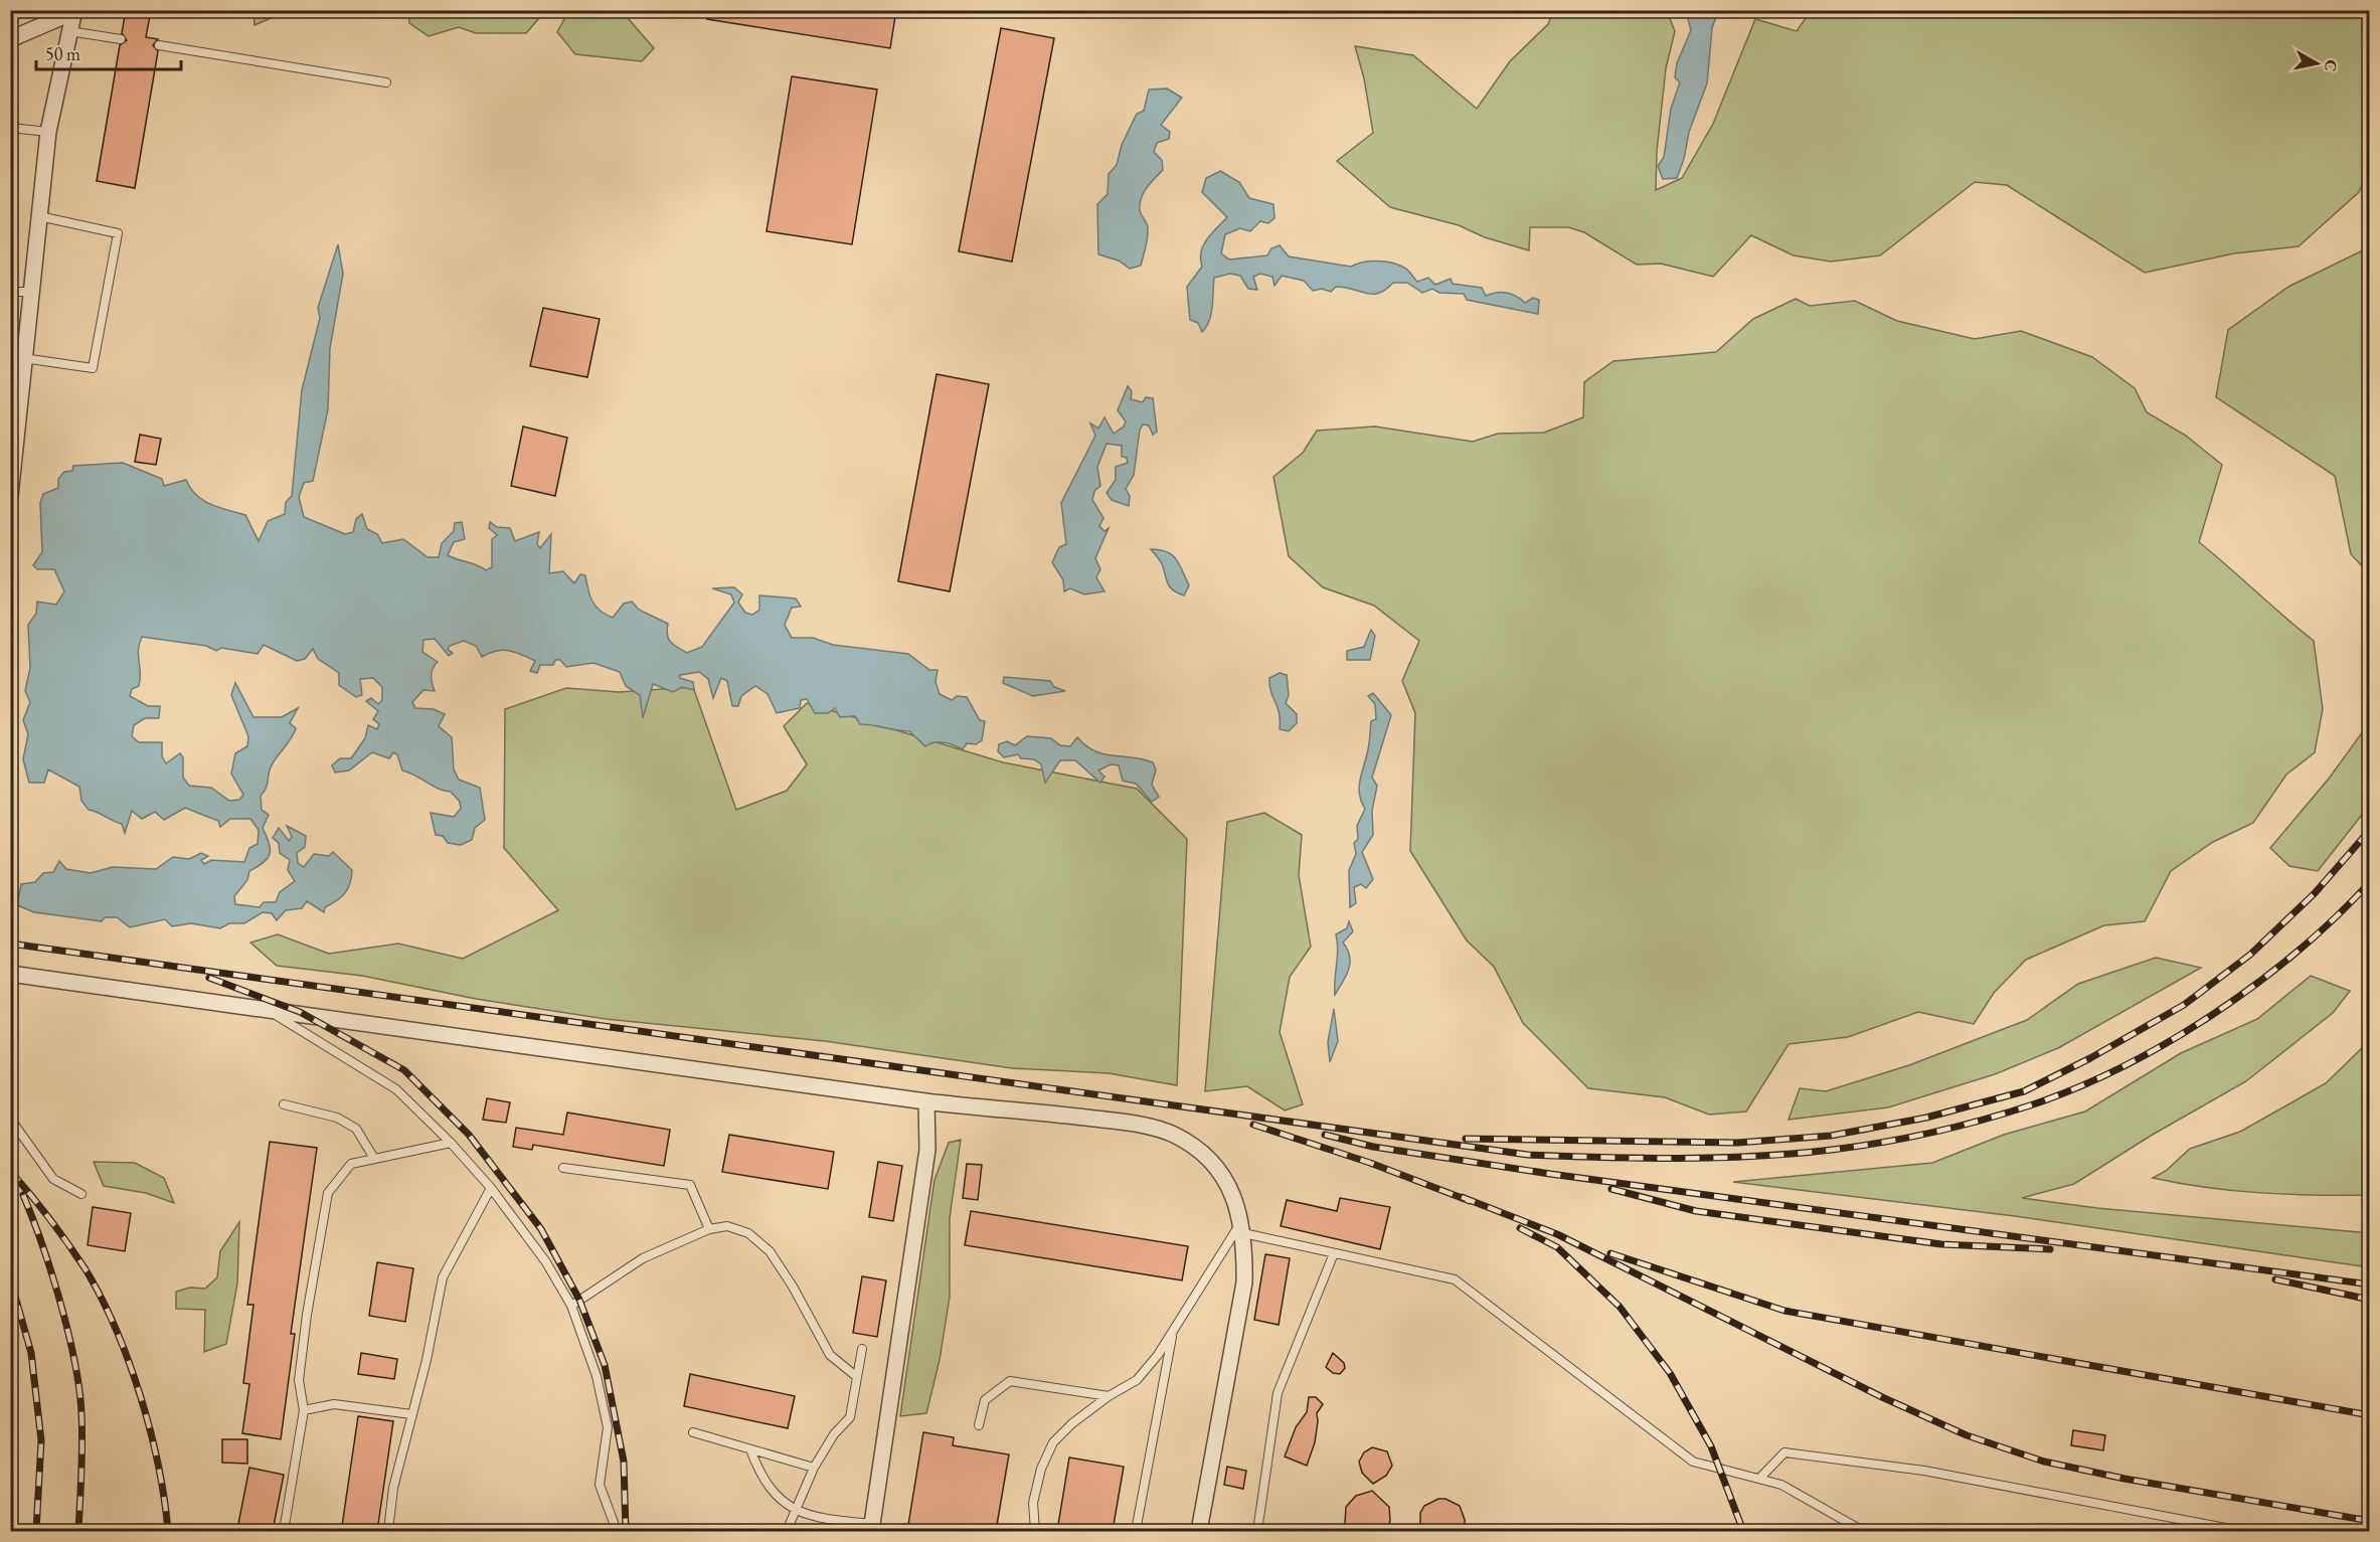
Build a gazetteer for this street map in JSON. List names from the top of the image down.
{
  "scale_bar": "50 m",
  "north": "right"
}
